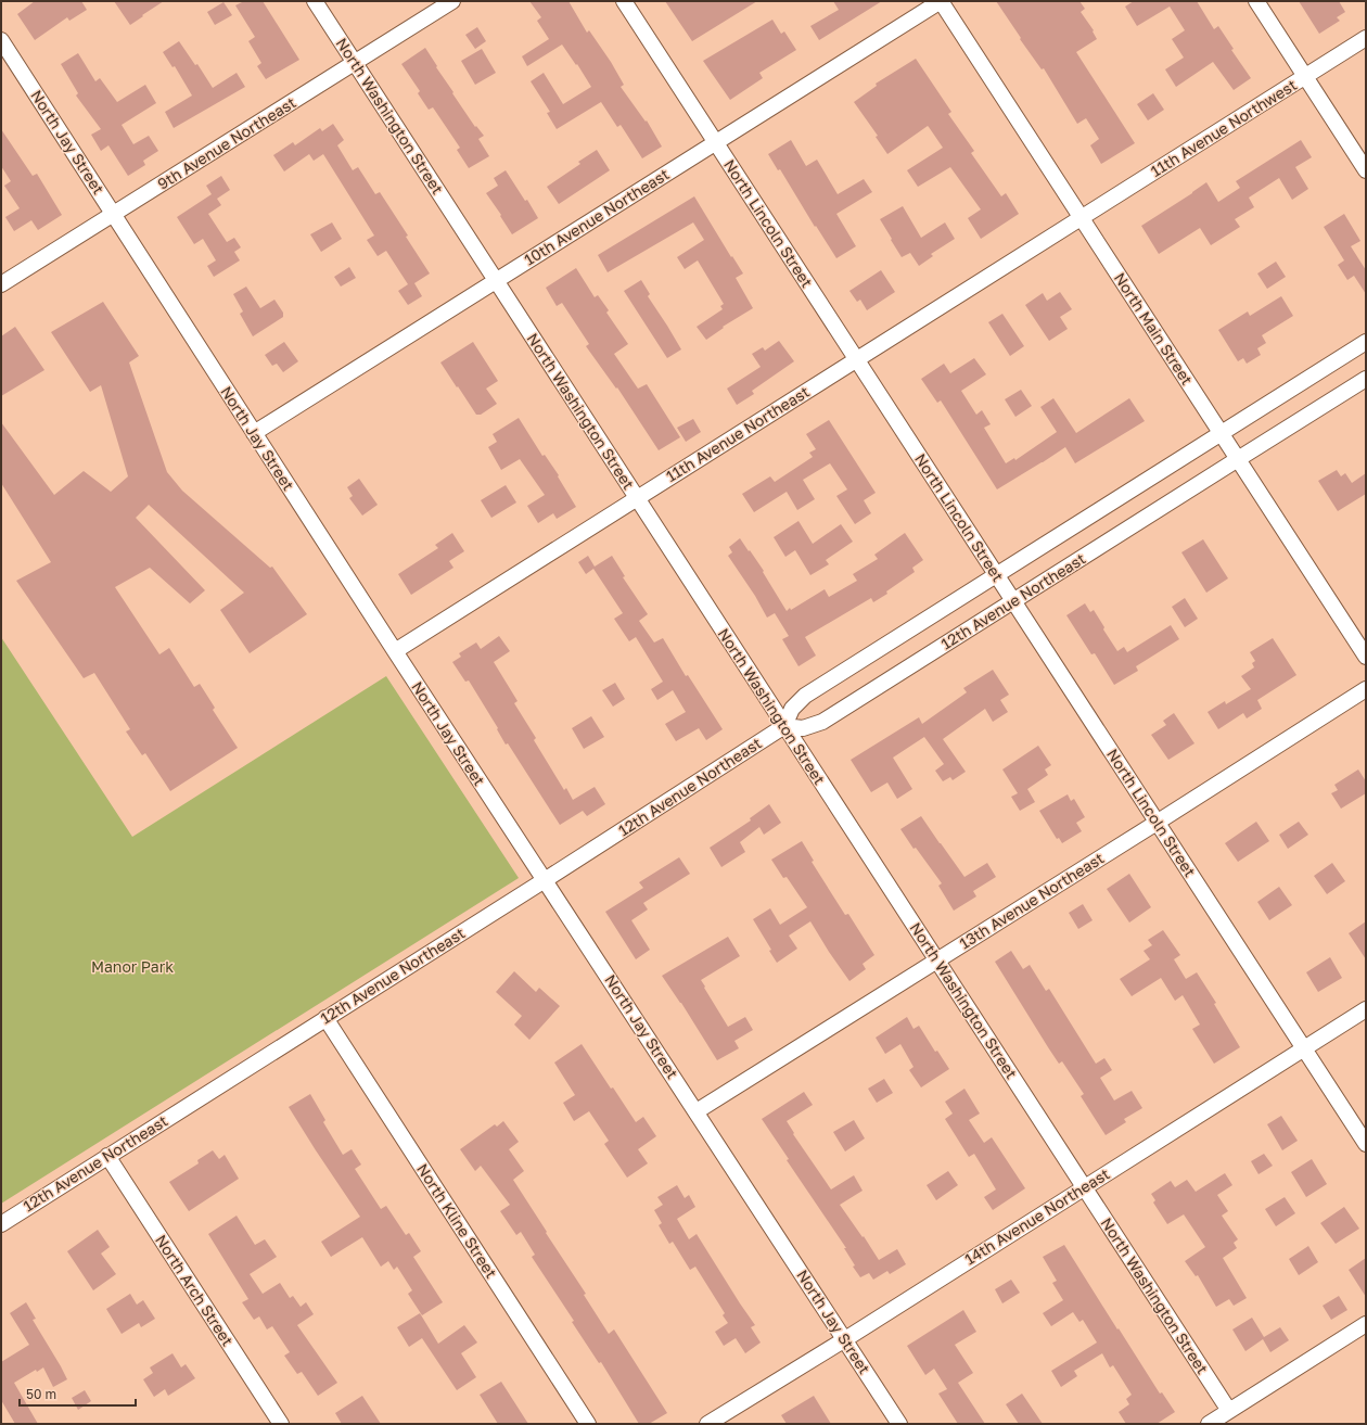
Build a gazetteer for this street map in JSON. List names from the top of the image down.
{
  "streets": {
    "street": [
      "North Washington Street",
      "11th Avenue Northwest",
      "North Jay Street",
      "9th Avenue Northeast",
      "10th Avenue Northeast",
      "North Lincoln Street",
      "North Main Street",
      "11th Avenue Northeast",
      "12th Avenue Northeast",
      "13th Avenue Northeast",
      "14th Avenue Northeast",
      "North Kline Street",
      "North Arch Street"
    ]
  },
  "crossings": [
    ["North Washington Street", "9th Avenue Northeast"],
    ["North Washington Street", "10th Avenue Northeast"],
    ["North Washington Street", "11th Avenue Northeast"],
    ["North Washington Street", "12th Avenue Northeast"],
    ["North Washington Street", "13th Avenue Northeast"],
    ["North Washington Street", "14th Avenue Northeast"],
    ["11th Avenue Northwest", "North Main Street"],
    ["11th Avenue Northwest", "11th Avenue Northeast"],
    ["North Jay Street", "9th Avenue Northeast"],
    ["North Jay Street", "10th Avenue Northeast"],
    ["North Jay Street", "11th Avenue Northeast"],
    ["North Jay Street", "12th Avenue Northeast"],
    ["North Jay Street", "13th Avenue Northeast"],
    ["North Jay Street", "14th Avenue Northeast"],
    ["10th Avenue Northeast", "North Lincoln Street"],
    ["10th Avenue Northeast", "North Main Street"],
    ["North Lincoln Street", "11th Avenue Northeast"],
    ["North Lincoln Street", "12th Avenue Northeast"],
    ["North Lincoln Street", "13th Avenue Northeast"],
    ["North Lincoln Street", "14th Avenue Northeast"],
    ["North Main Street", "11th Avenue Northeast"],
    ["North Main Street", "12th Avenue Northeast"],
    ["12th Avenue Northeast", "North Kline Street"],
    ["12th Avenue Northeast", "North Arch Street"]
  ],
  "parks": ["Manor Park"],
  "scale_bar": "50 m"
}
